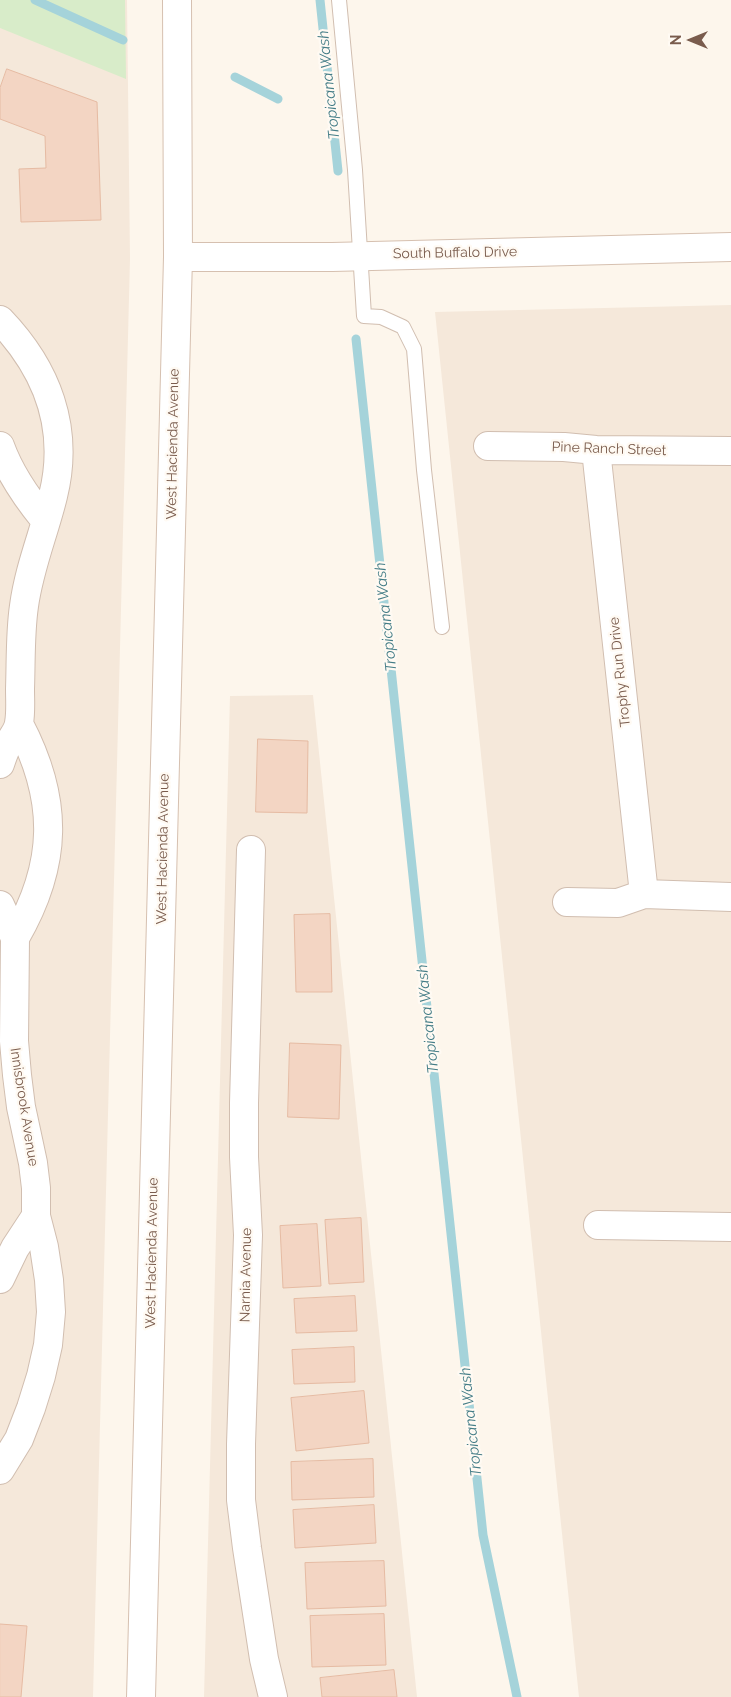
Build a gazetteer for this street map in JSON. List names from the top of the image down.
{
  "streets": {
    "street": [
      "South Buffalo Drive",
      "West Hacienda Avenue",
      "Pine Ranch Street",
      "Trophy Run Drive",
      "Innisbrook Avenue",
      "Narnia Avenue"
    ]
  },
  "crossings": [
    ["South Buffalo Drive", "West Hacienda Avenue"],
    ["Pine Ranch Street", "Trophy Run Drive"]
  ],
  "water": ["Tropicana Wash"],
  "north": "left"
}
